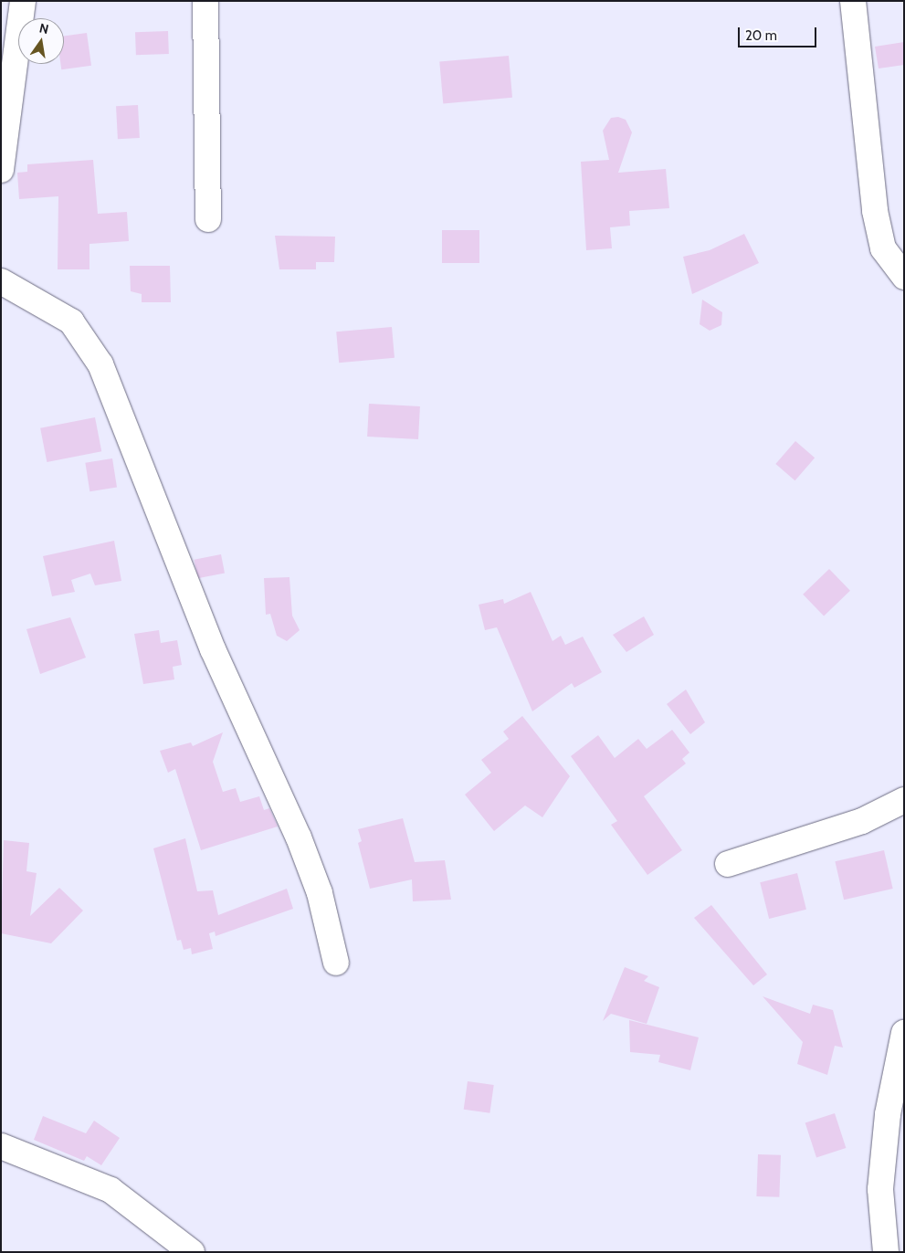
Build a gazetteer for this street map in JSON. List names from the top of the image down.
{
  "scale_bar": "20 m",
  "north": "top"
}
